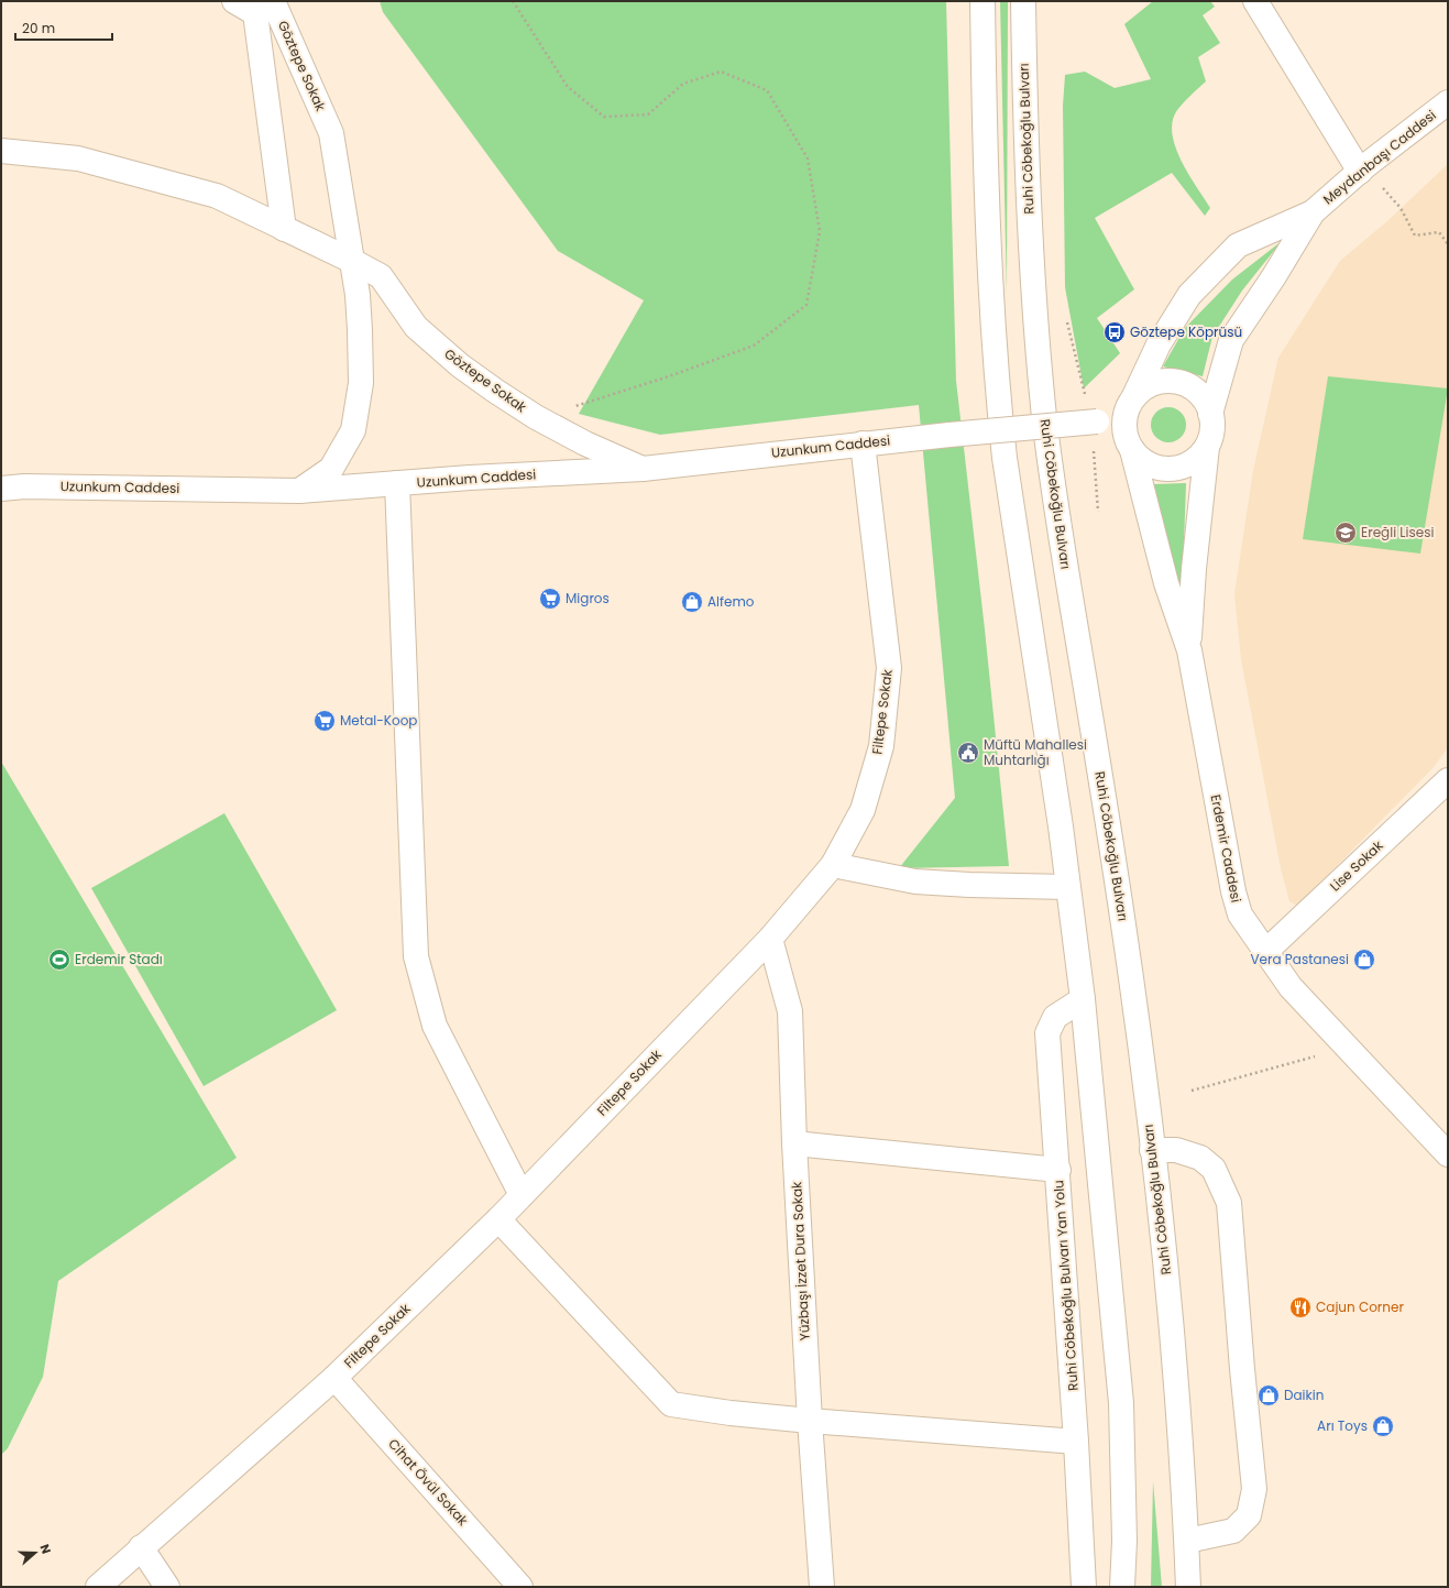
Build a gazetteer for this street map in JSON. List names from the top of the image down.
{
  "streets": {
    "street": [
      "Göztepe Sokak",
      "Ruhi Cöbekoğlu Bulvarı",
      "Meydanbaşı Caddesi",
      "Uzunkum Caddesi",
      "Filtepe Sokak",
      "Erdemir Caddesi",
      "Lise Sokak",
      "Yüzbaşı İzzet Dura Sokak",
      "Ruhi Cöbekoğlu Bulvarı Yan Yolu",
      "Cihat Övül Sokak"
    ]
  },
  "crossings": [
    ["Göztepe Sokak", "Uzunkum Caddesi"],
    ["Meydanbaşı Caddesi", "Uzunkum Caddesi"],
    ["Meydanbaşı Caddesi", "Erdemir Caddesi"],
    ["Uzunkum Caddesi", "Filtepe Sokak"],
    ["Uzunkum Caddesi", "Erdemir Caddesi"],
    ["Filtepe Sokak", "Yüzbaşı İzzet Dura Sokak"],
    ["Filtepe Sokak", "Cihat Övül Sokak"],
    ["Erdemir Caddesi", "Lise Sokak"]
  ],
  "places": {
    "bus stop": ["Göztepe Köprüsü"],
    "school or university": ["Ereğli Lisesi"],
    "supermarket": ["Migros", "Metal-Koop"],
    "shop": [
      "Alfemo",
      "Vera Pastanesi",
      "Daikin",
      "Arı Toys"
    ],
    "public building": ["Müftü Mahallesi Muhtarlığı"],
    "sports": ["Erdemir Stadı"],
    "restaurant": ["Cajun Corner"]
  },
  "scale_bar": "20 m",
  "north": "right"
}
